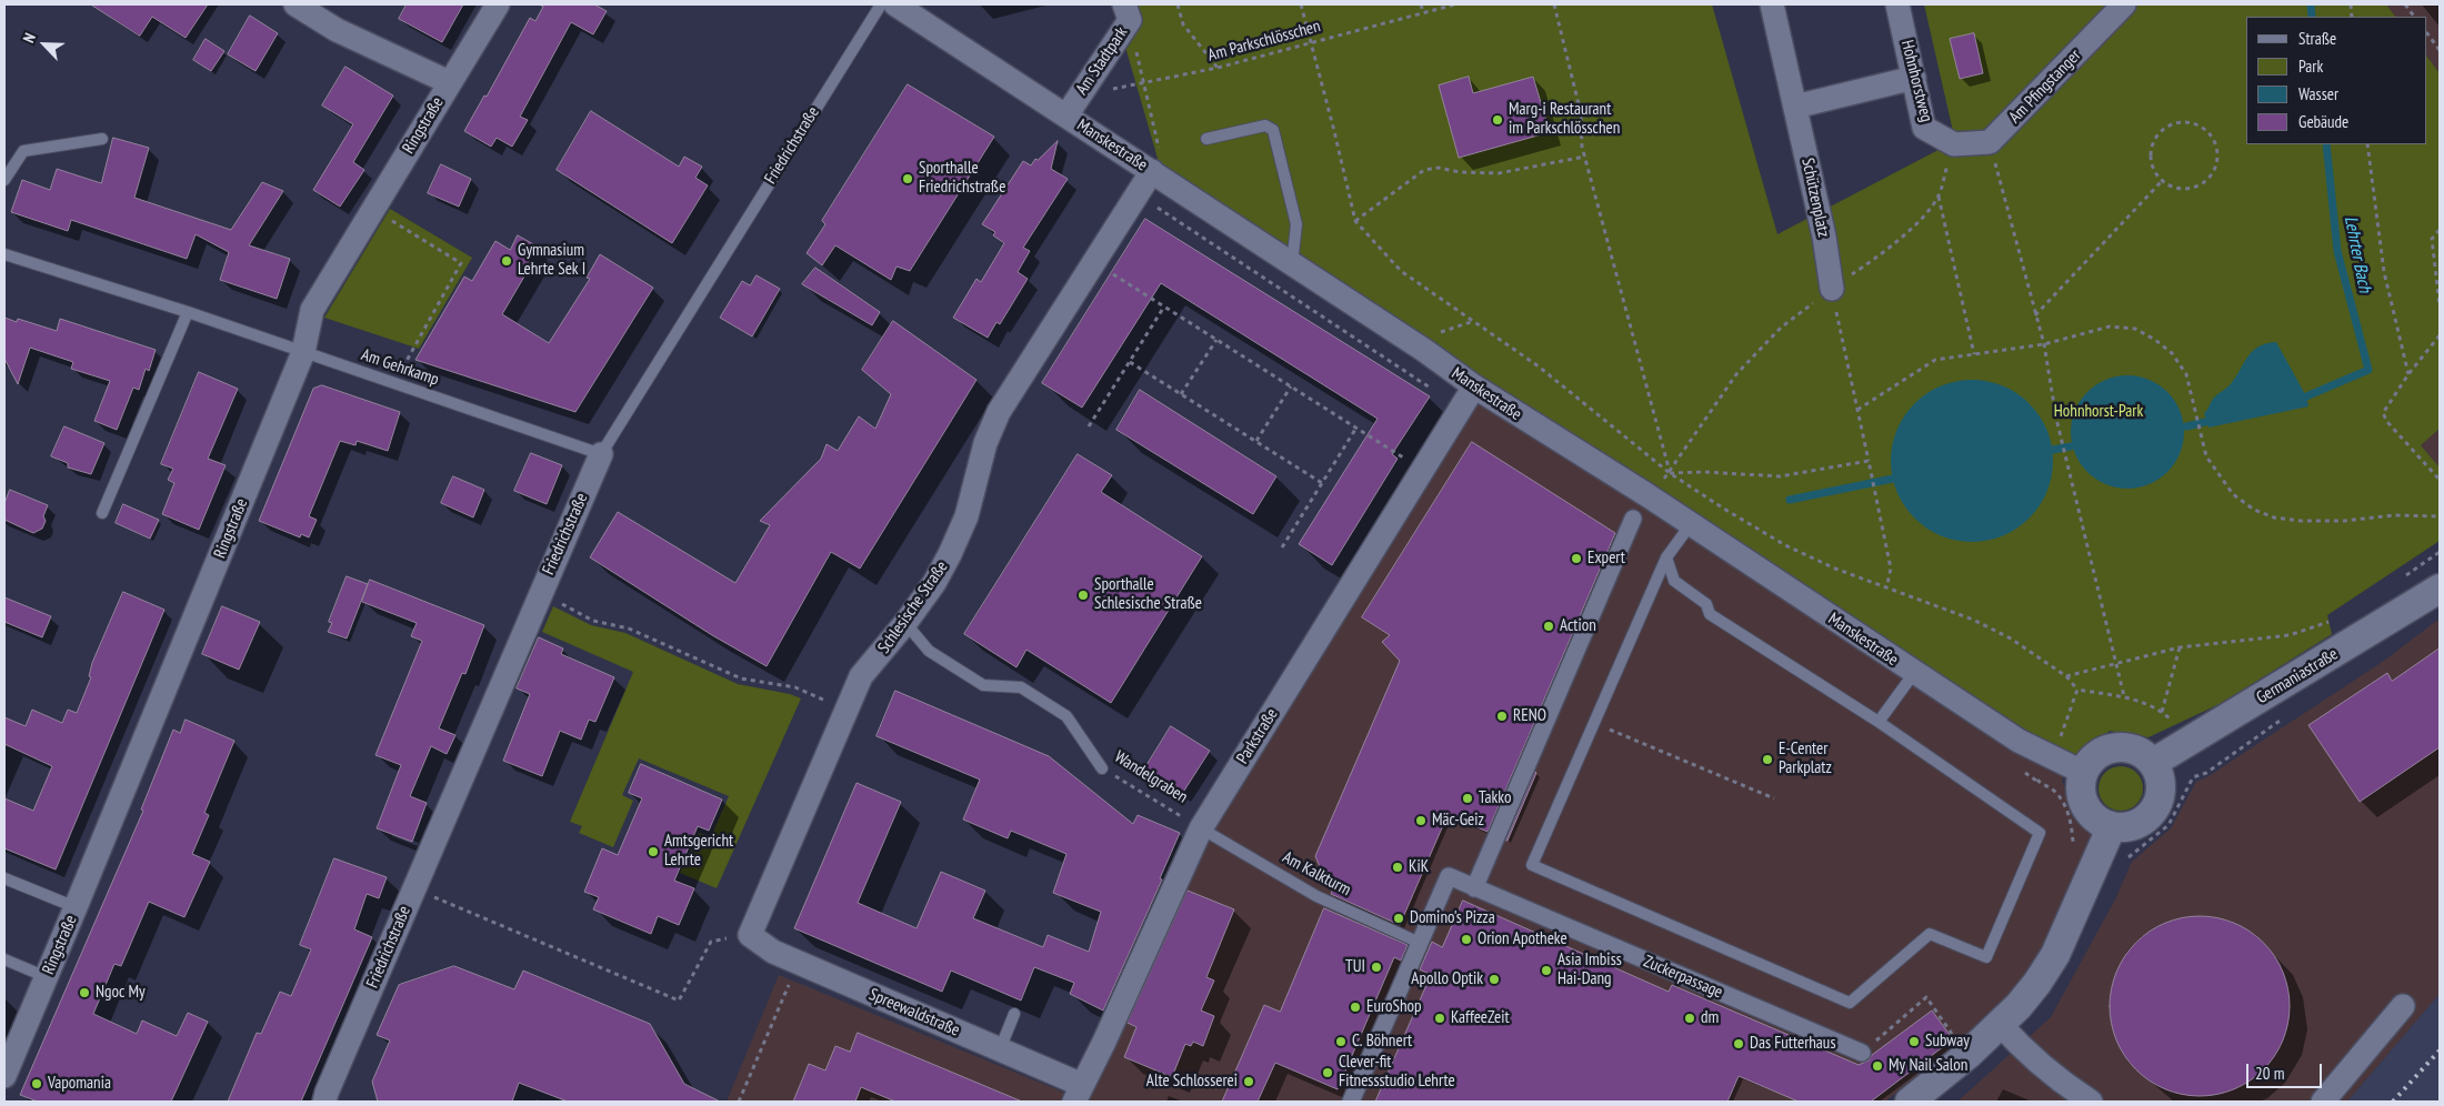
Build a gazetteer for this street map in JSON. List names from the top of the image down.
{
  "streets": {
    "street": [
      "Am Stadtpark",
      "Hohnhorstweg",
      "Am Pfingstanger",
      "Ringstraße",
      "Friedrichstraße",
      "Manskestraße",
      "Schützenplatz",
      "Schlesische Straße",
      "Germaniastraße",
      "Parkstraße",
      "Zuckerpassage",
      "Spreewaldstraße"
    ],
    "lane": ["Am Gehrkamp", "Wandelgraben", "Am Kalkturm"],
    "path": ["Am Parkschlösschen"]
  },
  "crossings": [
    ["Am Parkschlösschen", "Am Stadtpark"],
    ["Am Parkschlösschen", "Manskestraße"],
    ["Am Stadtpark", "Manskestraße"],
    ["Ringstraße", "Am Gehrkamp"],
    ["Friedrichstraße", "Am Gehrkamp"],
    ["Manskestraße", "Schlesische Straße"],
    ["Manskestraße", "Germaniastraße"],
    ["Manskestraße", "Parkstraße"],
    ["Schlesische Straße", "Wandelgraben"],
    ["Schlesische Straße", "Spreewaldstraße"],
    ["Parkstraße", "Wandelgraben"],
    ["Parkstraße", "Am Kalkturm"],
    ["Parkstraße", "Spreewaldstraße"],
    ["Wandelgraben", "Am Kalkturm"],
    ["Am Kalkturm", "Zuckerpassage"]
  ],
  "water": ["Lehrter Bach"],
  "parks": ["Hohnhorst-Park"],
  "places": [
    "Marg-i Restaurant im Parkschlösschen",
    "Sporthalle Friedrichstraße",
    "Gymnasium Lehrte Sek I",
    "Expert",
    "Sporthalle Schlesische Straße",
    "Action",
    "RENO",
    "E-Center Parkplatz",
    "Takko",
    "Mäc-Geiz",
    "Amtsgericht Lehrte",
    "KiK",
    "Domino's Pizza",
    "Orion Apotheke",
    "TUI",
    "Asia Imbiss Hai-Dang",
    "Apollo Optik",
    "Ngoc My",
    "EuroShop",
    "KaffeeZeit",
    "dm",
    "C. Böhnert",
    "Subway",
    "Das Futterhaus",
    "My Nail Salon",
    "Clever-fit Fitnessstudio Lehrte",
    "Alte Schlosserei",
    "Vapomania"
  ],
  "legend": [
    "Straße",
    "Park",
    "Wasser",
    "Gebäude"
  ],
  "scale_bar": "20 m",
  "north": "top left"
}
